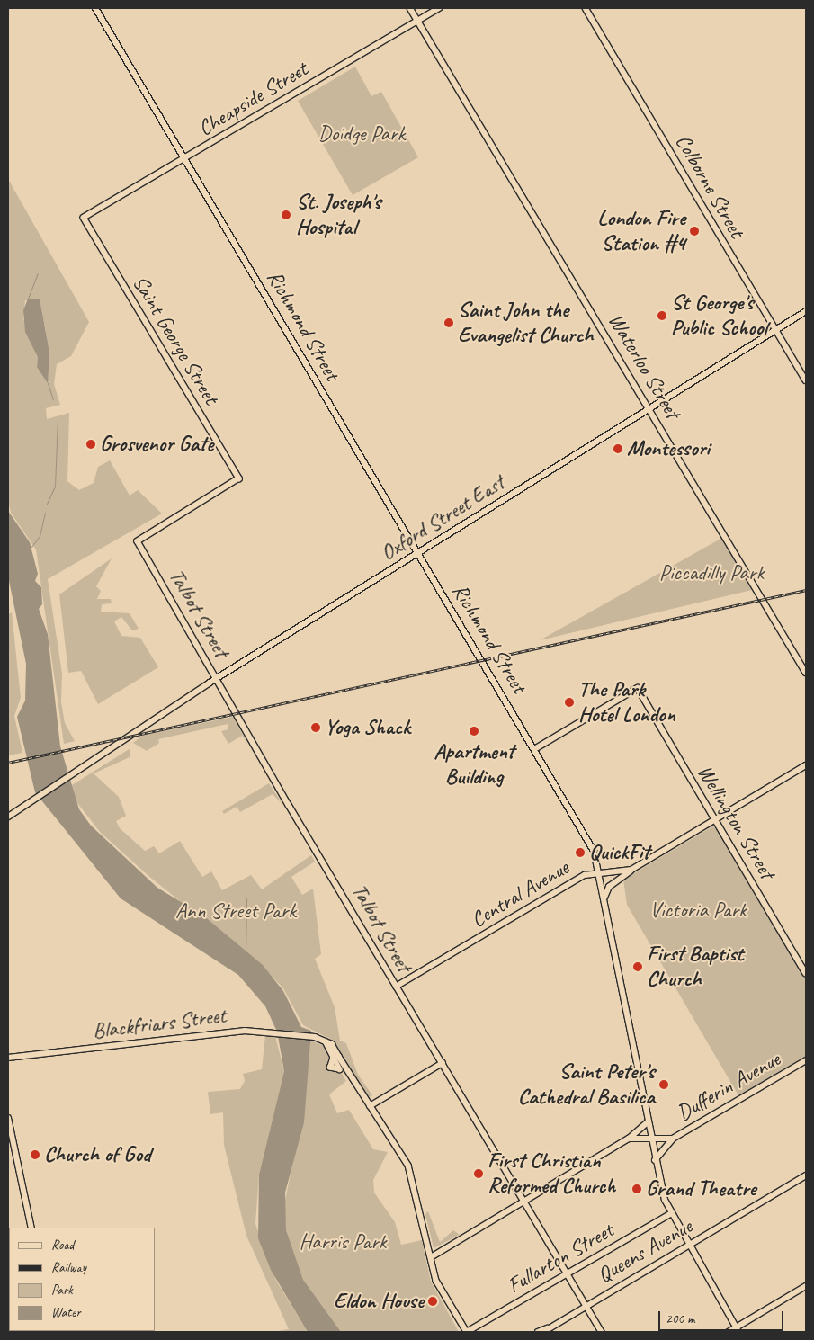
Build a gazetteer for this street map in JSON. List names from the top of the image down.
{
  "streets": {
    "main road": ["Richmond Street", "Oxford Street East", "Queens Avenue"],
    "street": [
      "Cheapside Street",
      "Colborne Street",
      "Saint George Street",
      "Waterloo Street",
      "Talbot Street",
      "Wellington Street",
      "Central Avenue",
      "Blackfriars Street",
      "Dufferin Avenue",
      "Fullarton Street"
    ]
  },
  "crossings": [
    ["Cheapside Street", "Richmond Street"],
    ["Cheapside Street", "Saint George Street"],
    ["Cheapside Street", "Waterloo Street"],
    ["Colborne Street", "Oxford Street East"],
    ["Richmond Street", "Oxford Street East"],
    ["Richmond Street", "Wellington Street"],
    ["Richmond Street", "Central Avenue"],
    ["Richmond Street", "Dufferin Avenue"],
    ["Richmond Street", "Queens Avenue"],
    ["Richmond Street", "Fullarton Street"],
    ["Saint George Street", "Talbot Street"],
    ["Waterloo Street", "Oxford Street East"],
    ["Oxford Street East", "Talbot Street"],
    ["Talbot Street", "Central Avenue"],
    ["Talbot Street", "Dufferin Avenue"],
    ["Talbot Street", "Queens Avenue"],
    ["Talbot Street", "Fullarton Street"],
    ["Wellington Street", "Central Avenue"]
  ],
  "parks": [
    "Doidge Park",
    "Piccadilly Park",
    "Victoria Park",
    "Ann Street Park",
    "Harris Park"
  ],
  "places": [
    "St. Joseph's Hospital",
    "London Fire Station #4",
    "St George's Public School",
    "Saint John the Evangelist Church",
    "Grosvenor Gate",
    "Montessori",
    "The Park Hotel London",
    "Yoga Shack",
    "Apartment Building",
    "QuickFit",
    "First Baptist Church",
    "Saint Peter's Cathedral Basilica",
    "Church of God",
    "First Christian Reformed Church",
    "Grand Theatre",
    "Eldon House"
  ],
  "legend": [
    "Road",
    "Railway",
    "Park",
    "Water"
  ],
  "scale_bar": "200 m"
}
